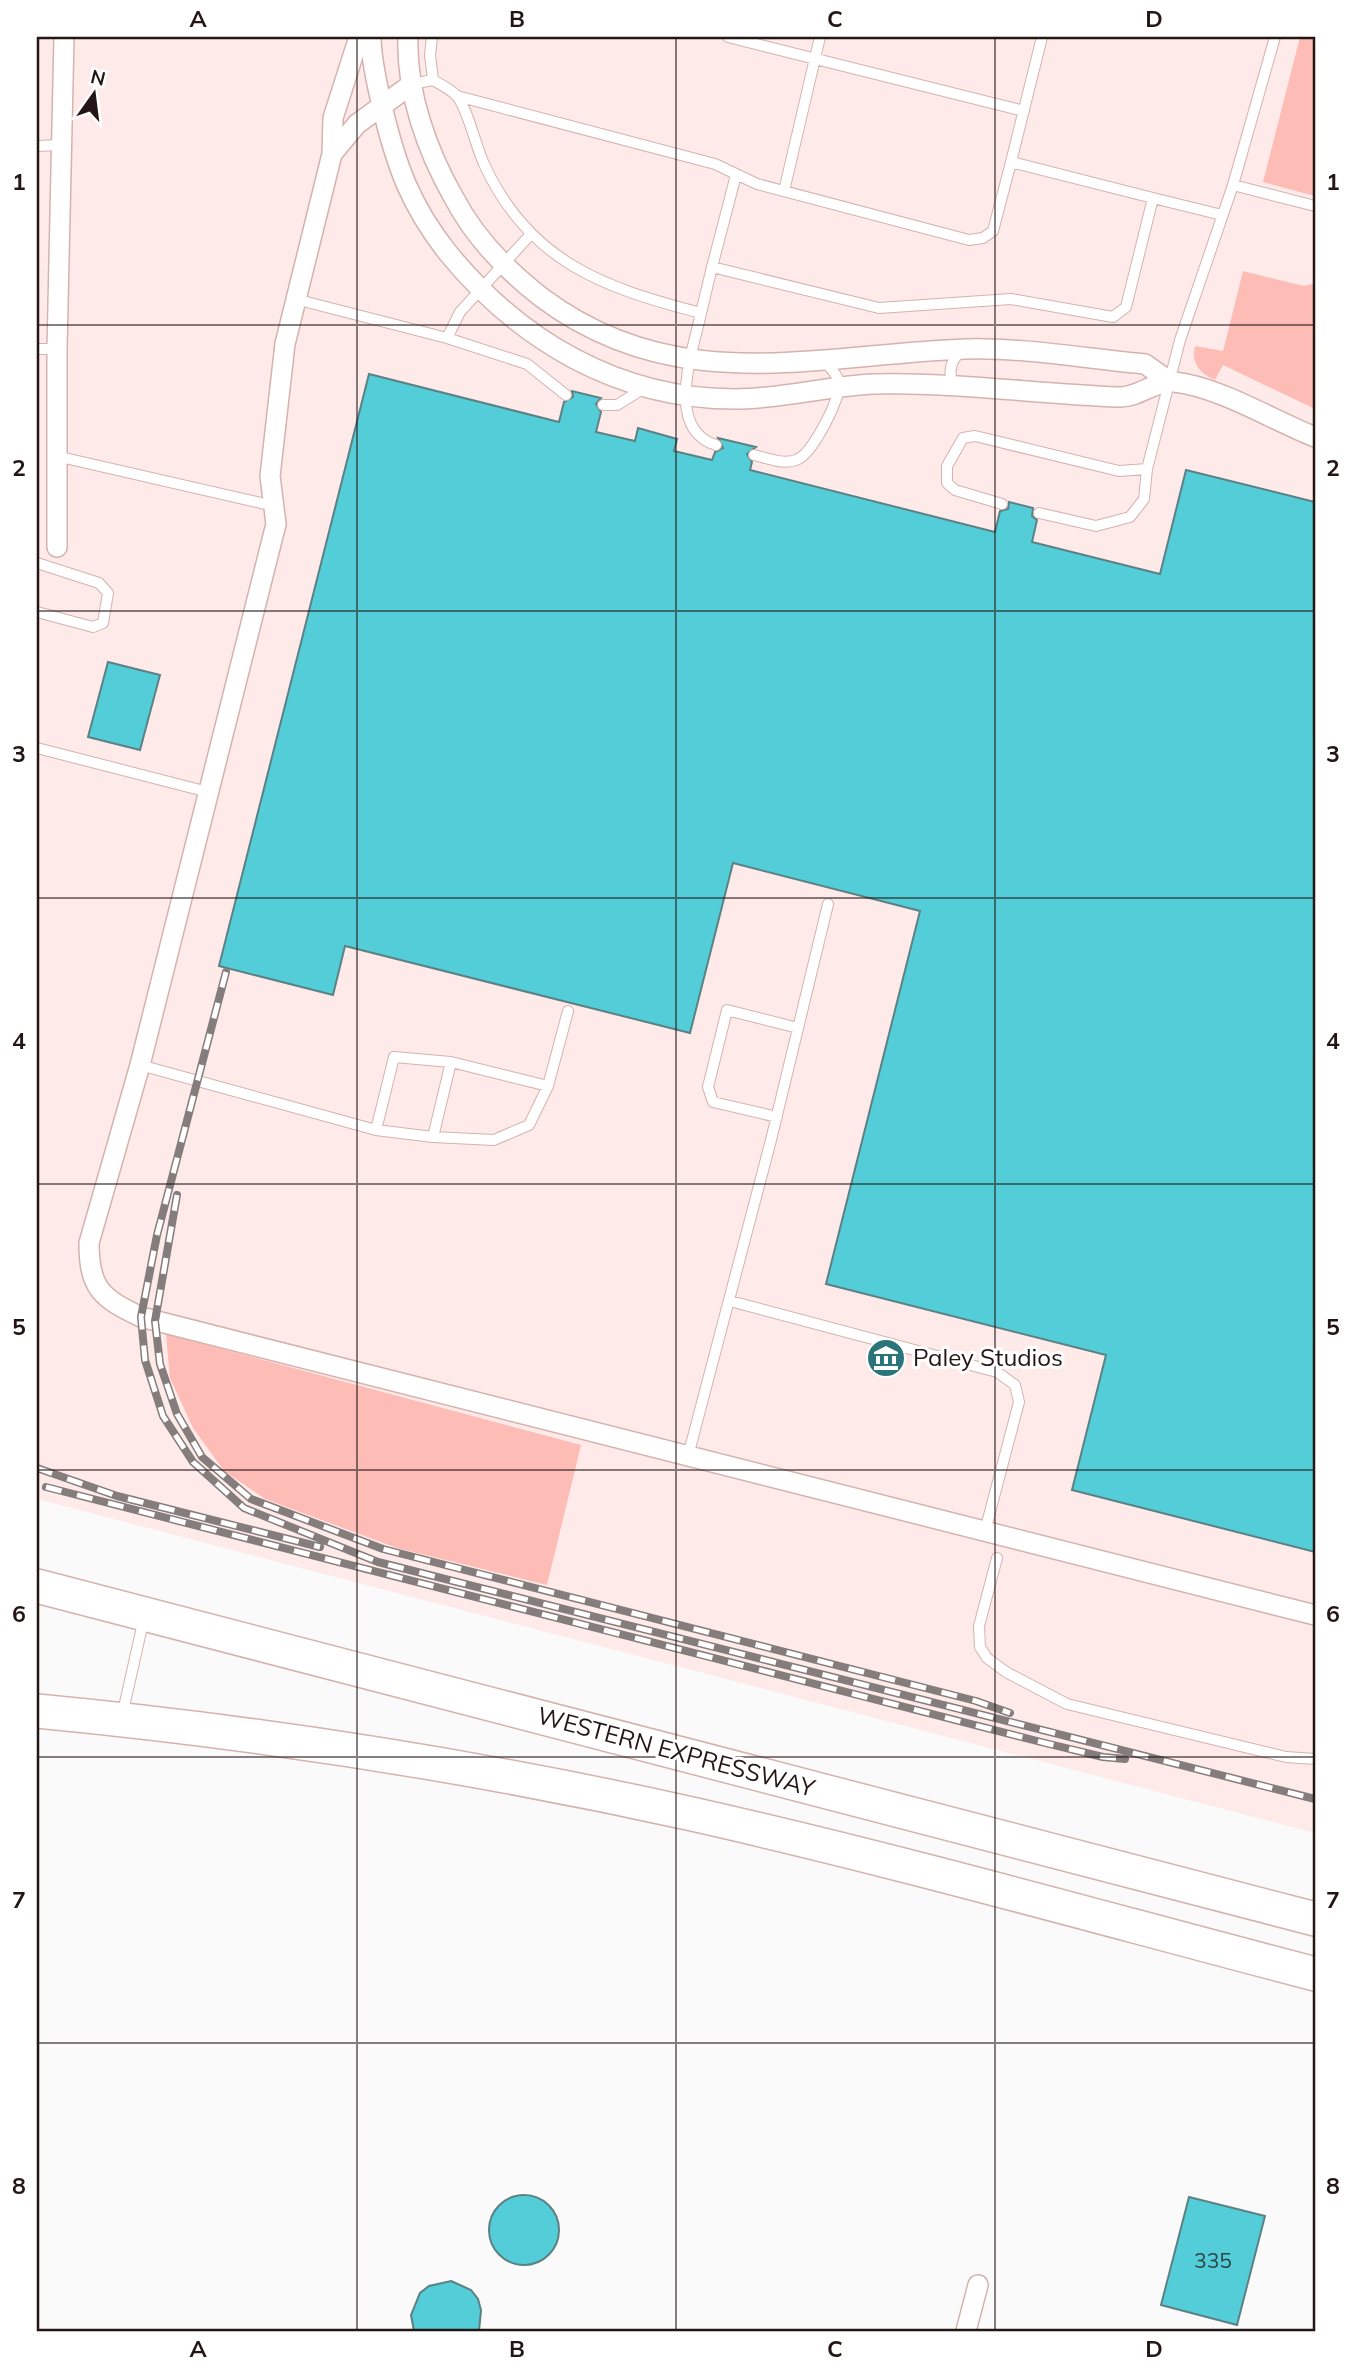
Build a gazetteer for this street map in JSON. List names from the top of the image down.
{
  "streets": {
    "highway": ["WESTERN EXPRESSWAY"]
  },
  "places": {
    "museum": ["Paley Studios"]
  },
  "house_numbers": ["335"],
  "north": "top",
  "grid": {
    "columns": [
      "A",
      "B",
      "C",
      "D"
    ],
    "rows": [
      "1",
      "2",
      "3",
      "4",
      "5",
      "6",
      "7",
      "8"
    ]
  }
}
